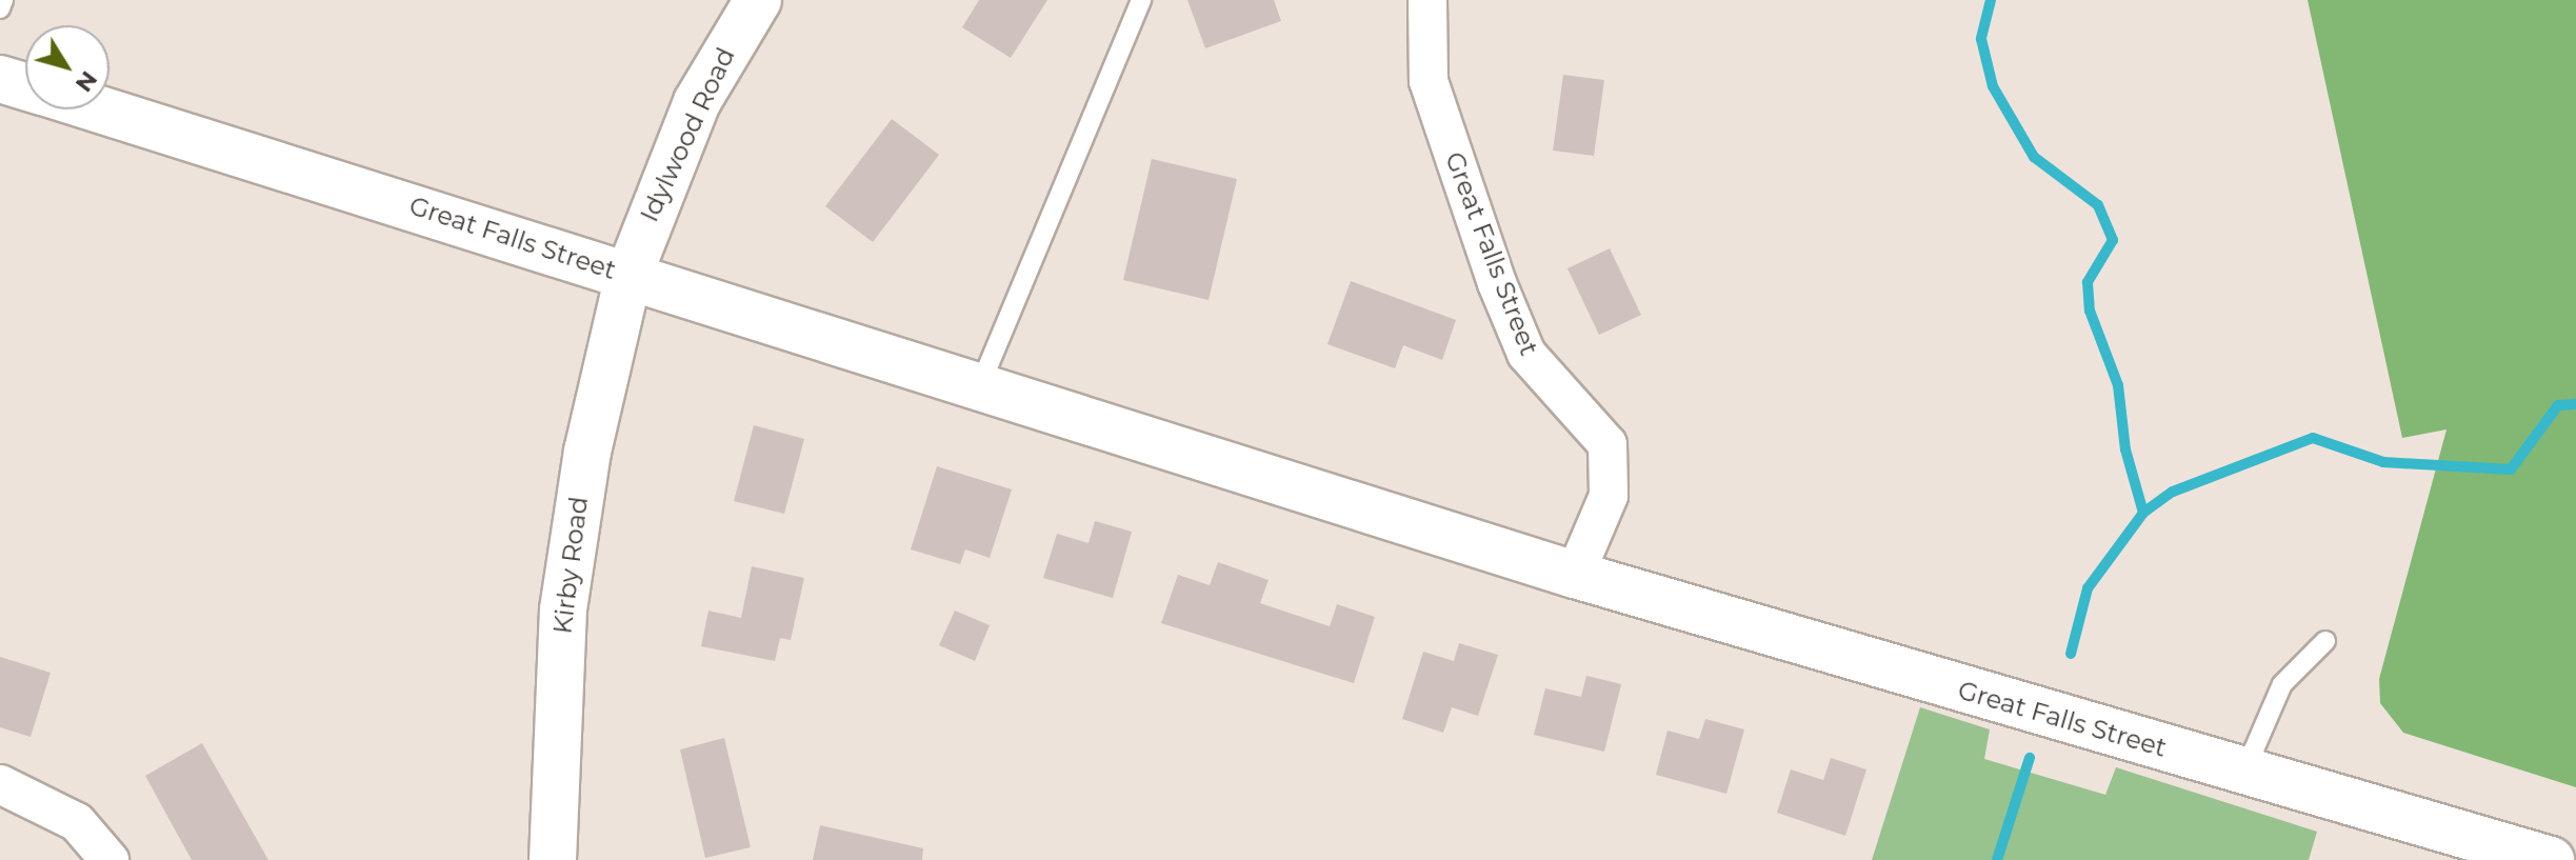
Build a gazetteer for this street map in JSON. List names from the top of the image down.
{
  "streets": {
    "main road": ["Idylwood Road", "Great Falls Street", "Kirby Road"]
  },
  "crossings": [
    ["Idylwood Road", "Great Falls Street"],
    ["Idylwood Road", "Kirby Road"],
    ["Great Falls Street", "Kirby Road"]
  ],
  "north": "bottom right"
}
